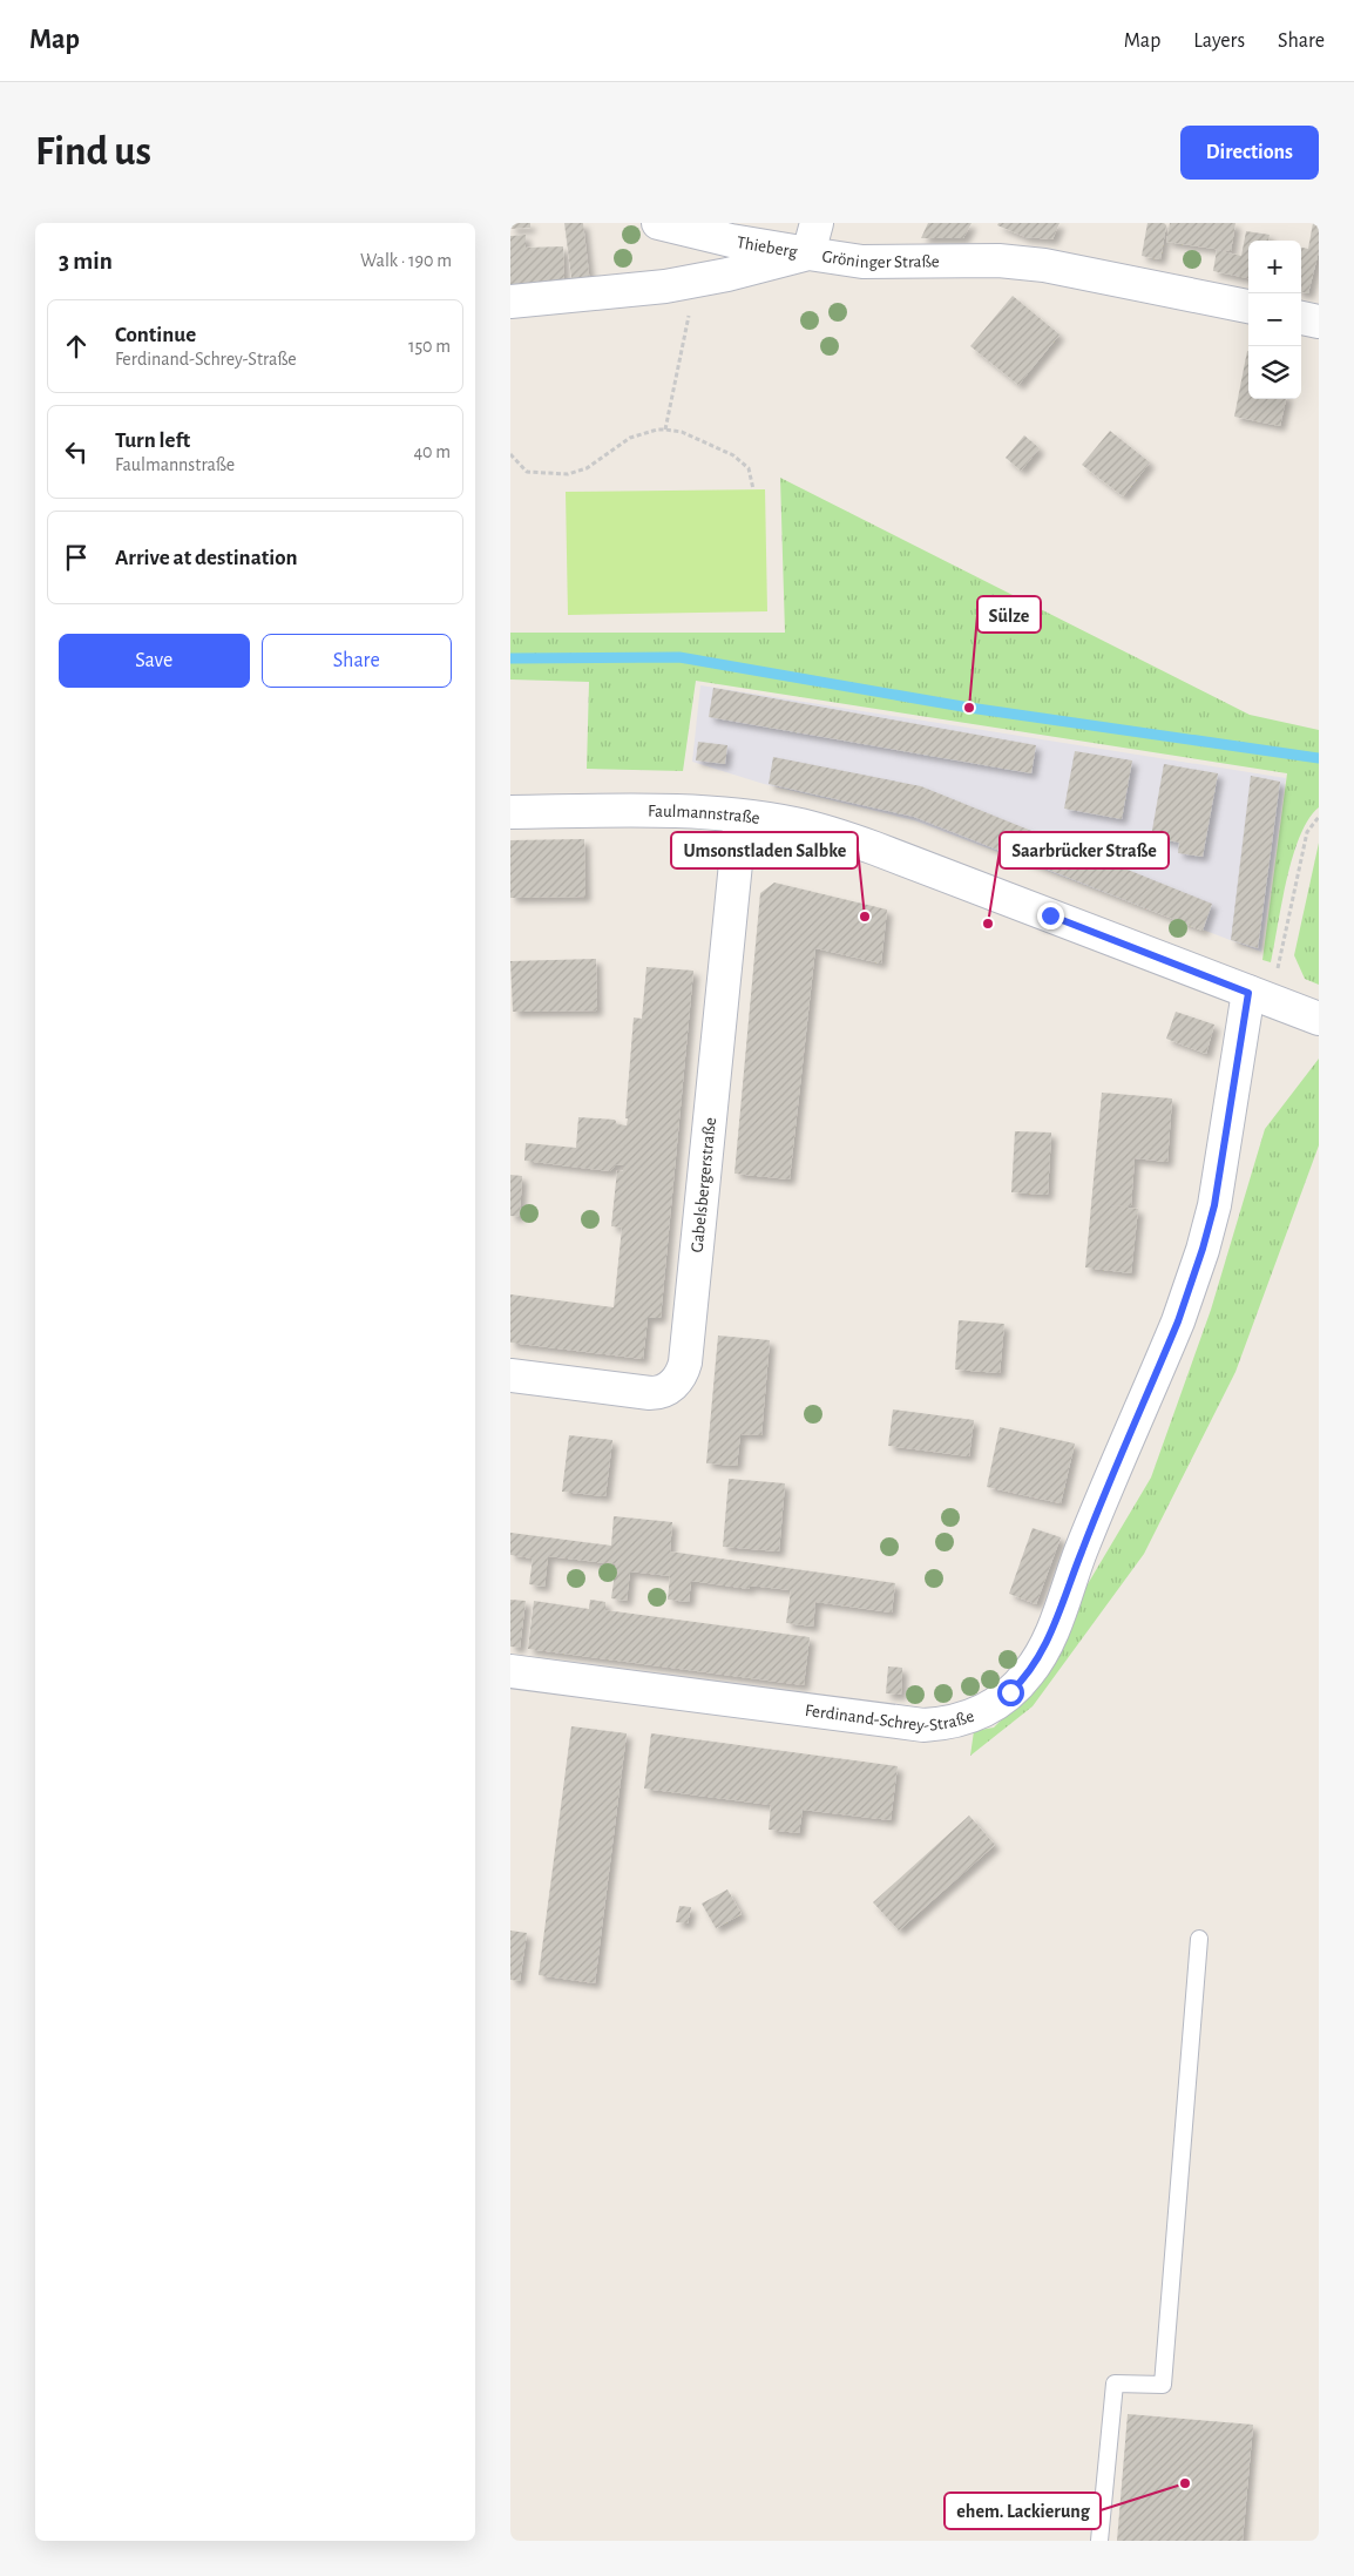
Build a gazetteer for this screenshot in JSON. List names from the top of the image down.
{
  "streets": {
    "street": [
      "Thieberg",
      "Gröninger Straße",
      "Faulmannstraße",
      "Gabelsbergerstraße",
      "Ferdinand-Schrey-Straße"
    ]
  },
  "crossings": [
    ["Thieberg", "Gröninger Straße"],
    ["Faulmannstraße", "Gabelsbergerstraße"],
    ["Faulmannstraße", "Ferdinand-Schrey-Straße"]
  ],
  "places": [
    "Sülze",
    "Umsonstladen Salbke",
    "Saarbrücker Straße",
    "ehem. Lackierung"
  ],
  "page": {
    "header": "Map",
    "nav": ["Map", "Layers", "Share"],
    "buttons": [
      "Directions",
      ["Save", "Share"]
    ],
    "title": "Find us",
    "heading": ["3 min", "Walk · 190 m"],
    "map_buttons": ["+", "−"],
    "list": [
      ["Continue", "Ferdinand-Schrey-Straße", "150 m"],
      ["Turn left", "Faulmannstraße", "40 m"],
      "Arrive at destination"
    ]
  }
}
